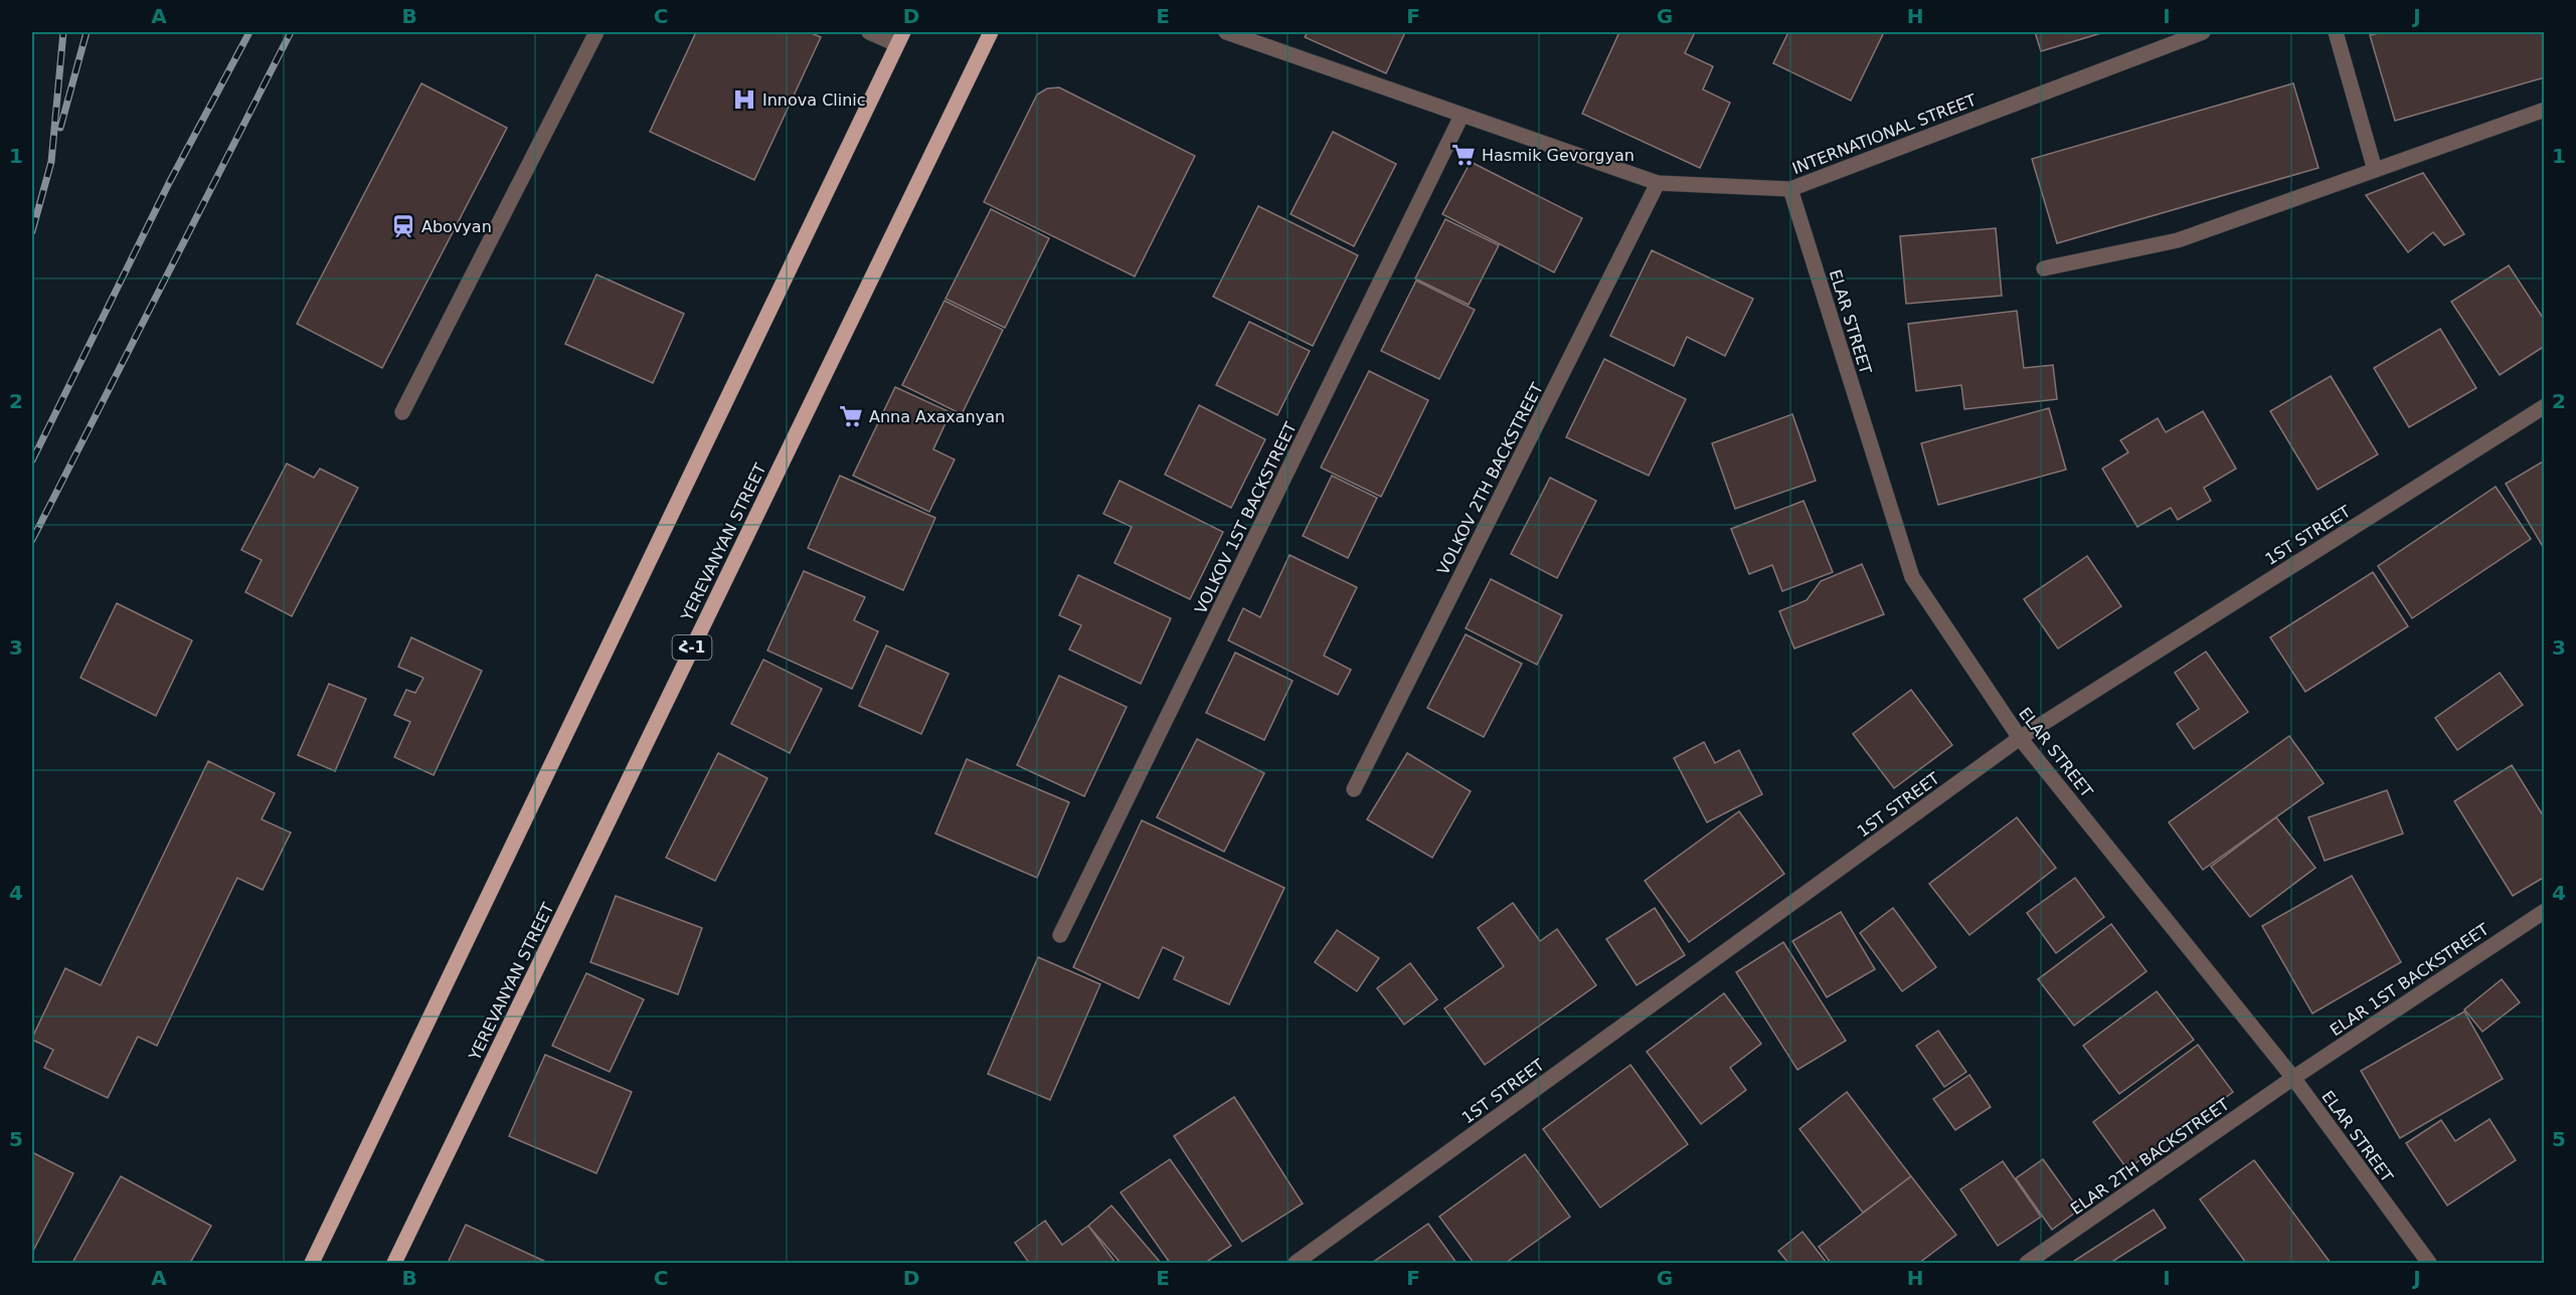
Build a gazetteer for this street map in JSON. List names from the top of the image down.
{
  "streets": {
    "main road": ["YEREVANYAN STREET", "Հ-1"],
    "street": [
      "INTERNATIONAL STREET",
      "ELAR STREET",
      "VOLKOV 2TH BACKSTREET",
      "VOLKOV 1ST BACKSTREET",
      "1ST STREET",
      "ELAR 1ST BACKSTREET",
      "ELAR 2TH BACKSTREET"
    ]
  },
  "crossings": [
    ["INTERNATIONAL STREET", "ELAR STREET"],
    ["INTERNATIONAL STREET", "VOLKOV 2TH BACKSTREET"],
    ["INTERNATIONAL STREET", "VOLKOV 1ST BACKSTREET"],
    ["ELAR STREET", "1ST STREET"],
    ["ELAR STREET", "ELAR 1ST BACKSTREET"],
    ["ELAR STREET", "ELAR 2TH BACKSTREET"],
    ["ELAR 1ST BACKSTREET", "ELAR 2TH BACKSTREET"]
  ],
  "places": {
    "hospital": ["Innova Clinic"],
    "supermarket": ["Hasmik Gevorgyan", "Anna Axaxanyan"],
    "station": ["Abovyan"]
  },
  "grid": {
    "columns": [
      "A",
      "B",
      "C",
      "D",
      "E",
      "F",
      "G",
      "H",
      "I",
      "J"
    ],
    "rows": [
      "1",
      "2",
      "3",
      "4",
      "5"
    ]
  }
}
